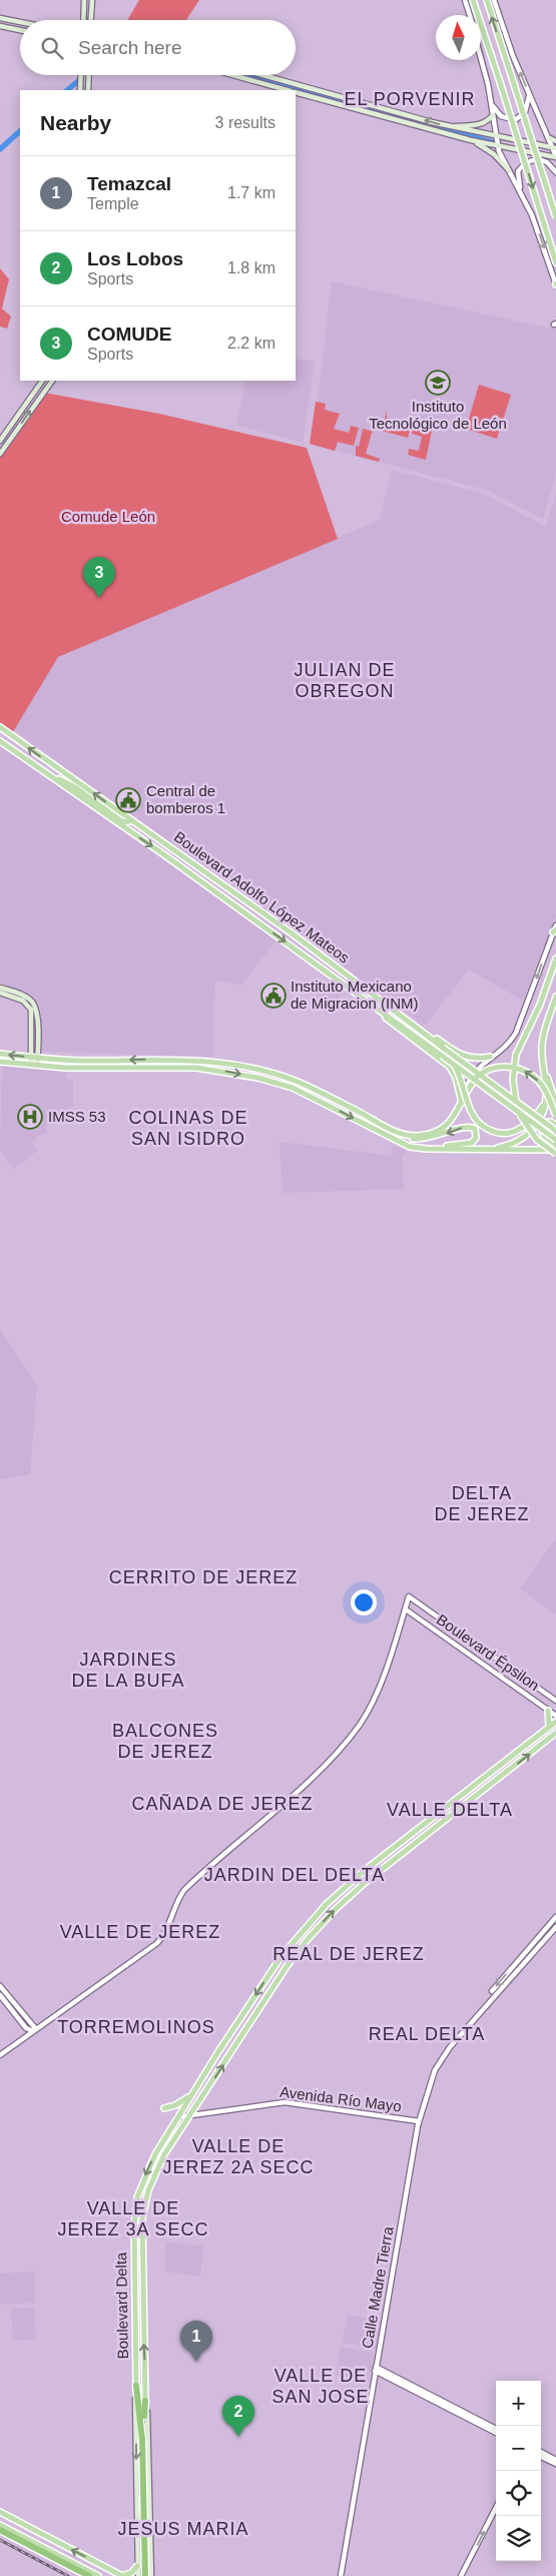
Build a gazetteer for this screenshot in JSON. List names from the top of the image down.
{
  "streets": {
    "main road": ["Boulevard Adolfo López Mateos", "Boulevard Delta"],
    "street": ["Boulevard Épsilon", "Avenida Río Mayo", "Calle Madre Tierra"]
  },
  "crossings": [
    ["Avenida Río Mayo", "Calle Madre Tierra"],
    ["Avenida Río Mayo", "Boulevard Delta"]
  ],
  "districts": [
    "EL PORVENIR",
    "JULIAN DE OBREGON",
    "COLINAS DE SAN ISIDRO",
    "DELTA DE JEREZ",
    "CERRITO DE JEREZ",
    "JARDINES DE LA BUFA",
    "BALCONES DE JEREZ",
    "CAÑADA DE JEREZ",
    "VALLE DELTA",
    "JARDIN DEL DELTA",
    "VALLE DE JEREZ",
    "REAL DE JEREZ",
    "TORREMOLINOS",
    "REAL DELTA",
    "VALLE DE JEREZ 2A SECC",
    "VALLE DE JEREZ 3A SECC",
    "VALLE DE SAN JOSE",
    "JESUS MARIA"
  ],
  "parks": ["Comude León"],
  "places": {
    "school or university": ["Instituto Tecnológico de León"],
    "public building": ["Central de bomberos 1", "Instituto Mexicano de Migracion (INM)"],
    "hospital": ["IMSS 53"]
  },
  "north": "top",
  "page": {
    "search": "Search here",
    "heading": ["Nearby", "3 results"],
    "list": [
      {
        "mark": "1",
        "name": "Temazcal",
        "note": "Temple",
        "value": "1.7 km"
      },
      {
        "mark": "2",
        "name": "Los Lobos",
        "note": "Sports",
        "value": "1.8 km"
      },
      {
        "mark": "3",
        "name": "COMUDE",
        "note": "Sports",
        "value": "2.2 km"
      }
    ],
    "pins": ["3", "1", "2"],
    "map_buttons": ["+", "−"]
  }
}
